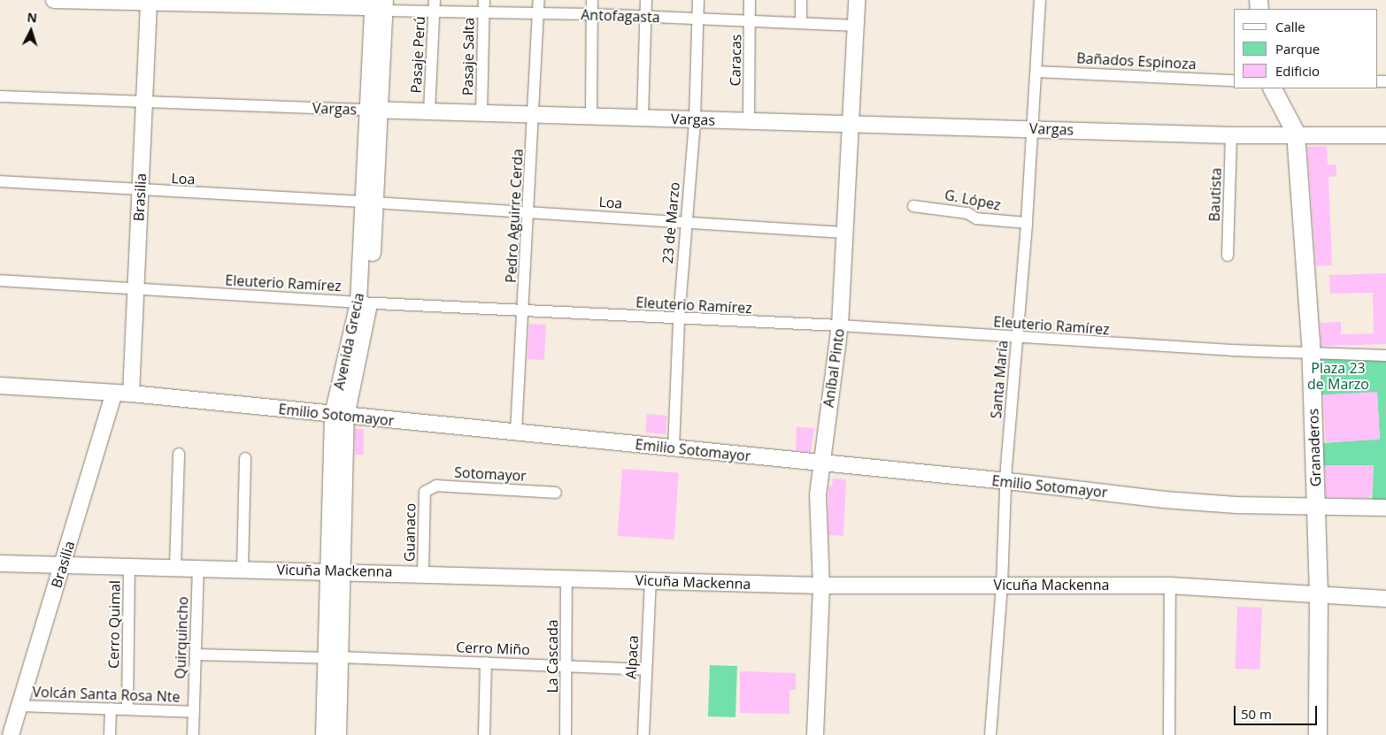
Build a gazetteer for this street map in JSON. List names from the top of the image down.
{
  "streets": {
    "main road": ["Granaderos"],
    "street": [
      "Antofagasta",
      "Pasaje Perú",
      "Pasaje Salta",
      "Caracas",
      "Bañados Espinoza",
      "Vargas",
      "Loa",
      "Bautista",
      "Brasilia",
      "G. López",
      "Pedro Aguirre Cerda",
      "23 de Marzo",
      "Eleuterio Ramírez",
      "Avenida Grecia",
      "Aníbal Pinto",
      "Santa María",
      "Emilio Sotomayor",
      "Sotomayor",
      "Guanaco",
      "Vicuña Mackenna",
      "Cerro Quimal",
      "Quirquincho",
      "Cerro Miño",
      "La Cascada",
      "Alpaca",
      "Volcán Santa Rosa Nte"
    ]
  },
  "crossings": [
    ["Antofagasta", "Pasaje Perú"],
    ["Antofagasta", "Pasaje Salta"],
    ["Antofagasta", "Caracas"],
    ["Antofagasta", "Brasilia"],
    ["Antofagasta", "Pedro Aguirre Cerda"],
    ["Antofagasta", "23 de Marzo"],
    ["Antofagasta", "Avenida Grecia"],
    ["Antofagasta", "Aníbal Pinto"],
    ["Pasaje Perú", "Vargas"],
    ["Pasaje Salta", "Vargas"],
    ["Caracas", "Vargas"],
    ["Bañados Espinoza", "Santa María"],
    ["Vargas", "Bautista"],
    ["Vargas", "Brasilia"],
    ["Vargas", "Pedro Aguirre Cerda"],
    ["Vargas", "23 de Marzo"],
    ["Vargas", "Avenida Grecia"],
    ["Vargas", "Aníbal Pinto"],
    ["Vargas", "Santa María"],
    ["Vargas", "Granaderos"],
    ["Loa", "Brasilia"],
    ["Loa", "Pedro Aguirre Cerda"],
    ["Loa", "23 de Marzo"],
    ["Loa", "Avenida Grecia"],
    ["Loa", "Aníbal Pinto"],
    ["Brasilia", "Eleuterio Ramírez"],
    ["Brasilia", "Emilio Sotomayor"],
    ["Brasilia", "Vicuña Mackenna"],
    ["Brasilia", "Volcán Santa Rosa Nte"],
    ["G. López", "Santa María"],
    ["Pedro Aguirre Cerda", "Eleuterio Ramírez"],
    ["Pedro Aguirre Cerda", "Emilio Sotomayor"],
    ["23 de Marzo", "Eleuterio Ramírez"],
    ["23 de Marzo", "Emilio Sotomayor"],
    ["Eleuterio Ramírez", "Avenida Grecia"],
    ["Eleuterio Ramírez", "Aníbal Pinto"],
    ["Eleuterio Ramírez", "Santa María"],
    ["Eleuterio Ramírez", "Granaderos"],
    ["Avenida Grecia", "Emilio Sotomayor"],
    ["Avenida Grecia", "Vicuña Mackenna"],
    ["Avenida Grecia", "Cerro Miño"],
    ["Aníbal Pinto", "Emilio Sotomayor"],
    ["Aníbal Pinto", "Vicuña Mackenna"],
    ["Santa María", "Emilio Sotomayor"],
    ["Santa María", "Vicuña Mackenna"],
    ["Emilio Sotomayor", "Granaderos"],
    ["Granaderos", "Vicuña Mackenna"],
    ["Sotomayor", "Guanaco"],
    ["Guanaco", "Vicuña Mackenna"],
    ["Vicuña Mackenna", "Cerro Quimal"],
    ["Vicuña Mackenna", "Quirquincho"],
    ["Vicuña Mackenna", "La Cascada"],
    ["Vicuña Mackenna", "Alpaca"],
    ["Cerro Quimal", "Volcán Santa Rosa Nte"],
    ["Quirquincho", "Cerro Miño"],
    ["Quirquincho", "Volcán Santa Rosa Nte"],
    ["Cerro Miño", "La Cascada"],
    ["Cerro Miño", "Alpaca"]
  ],
  "parks": ["Plaza 23 de Marzo"],
  "legend": ["Calle", "Parque", "Edificio"],
  "scale_bar": "50 m",
  "north": "top"
}
